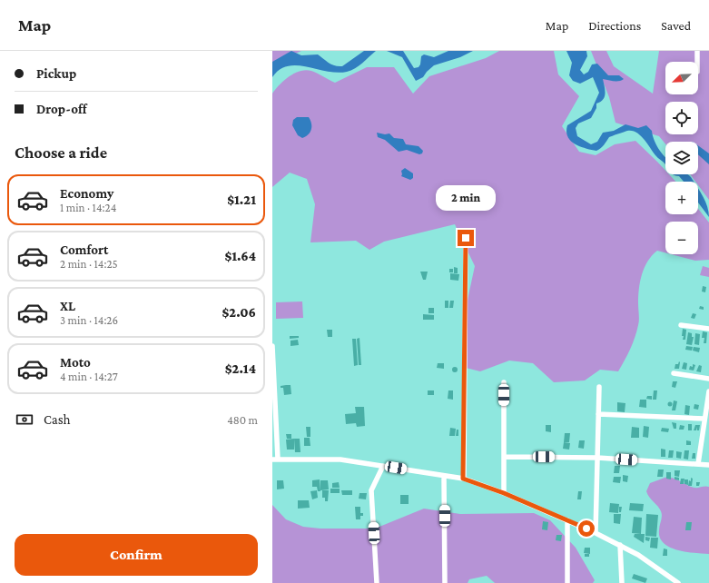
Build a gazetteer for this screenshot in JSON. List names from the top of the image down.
{
  "north": "bottom left",
  "page": {
    "header": "Map",
    "nav": ["Map", "Directions", "Saved"],
    "banner": ["Pickup", "Drop-off"],
    "map_buttons": ["+", "−"],
    "heading": "Choose a ride",
    "list": [
      {
        "name": "Economy",
        "note": "1 min · 14:24",
        "value": "$1.21"
      },
      {
        "name": "Comfort",
        "note": "2 min · 14:25",
        "value": "$1.64"
      },
      {
        "name": "XL",
        "note": "3 min · 14:26",
        "value": "$2.06"
      },
      {
        "name": "Moto",
        "note": "4 min · 14:27",
        "value": "$2.14"
      }
    ],
    "bubble": "2 min",
    "pay": ["Cash", "480 m"],
    "buttons": "Confirm"
  }
}
